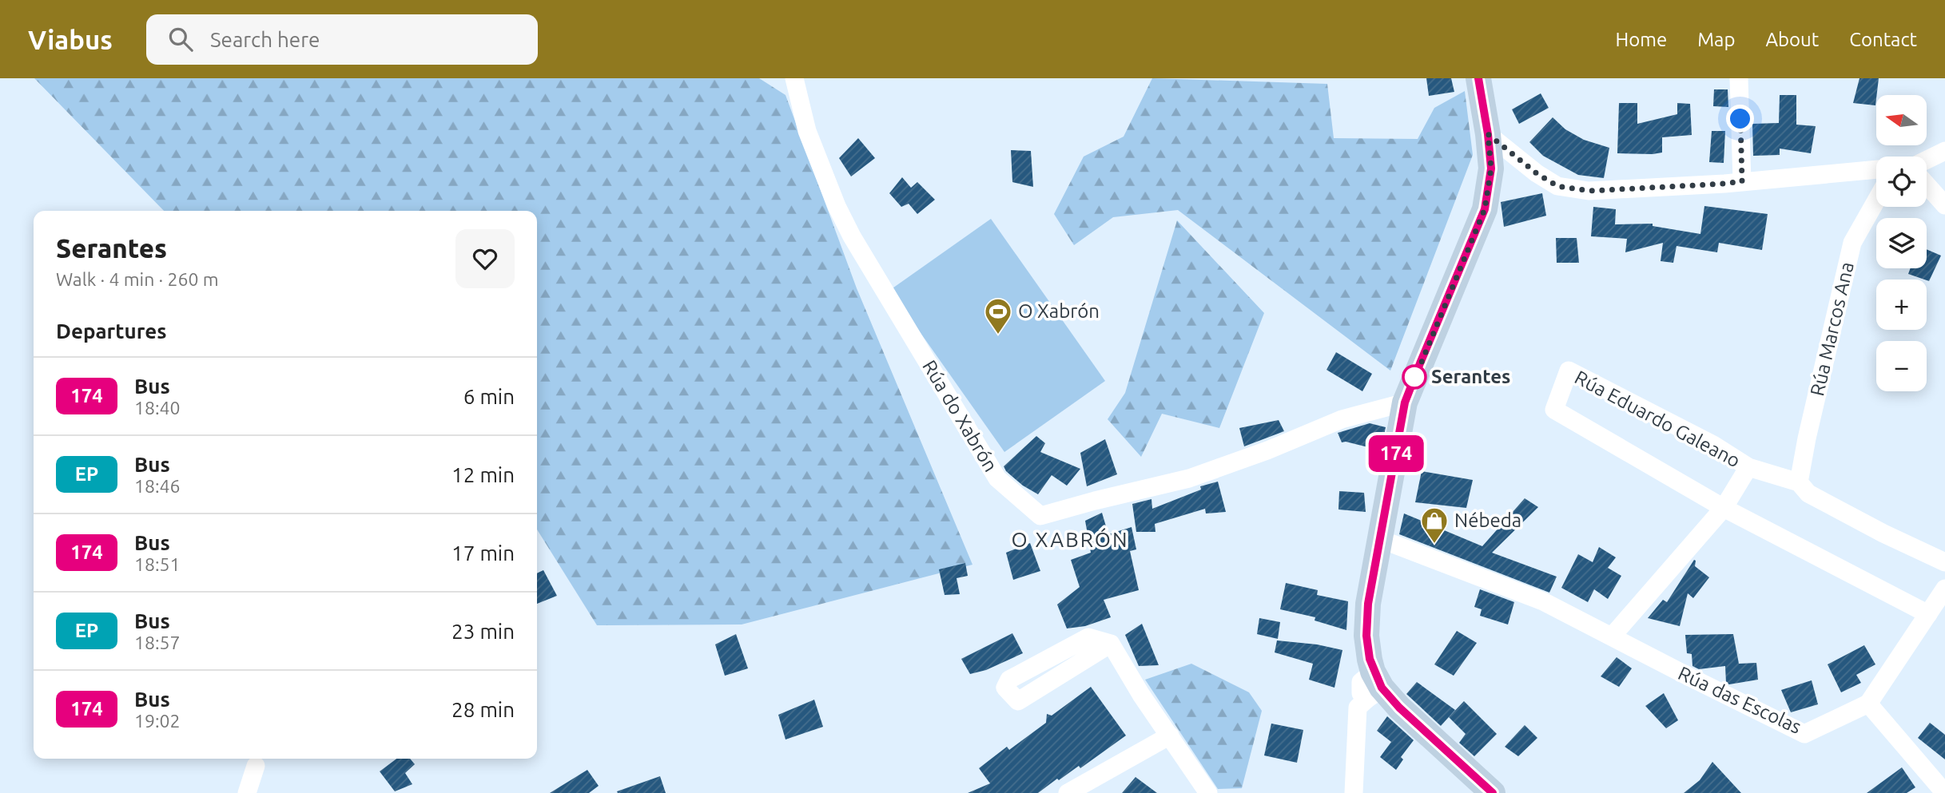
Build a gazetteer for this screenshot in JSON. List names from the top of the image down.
{
  "streets": {
    "street": [
      "Rúa Marcos Ana",
      "Rúa do Xabrón",
      "Rúa Eduardo Galeano",
      "Rúa das Escolas"
    ]
  },
  "crossings": [
    ["Rúa Marcos Ana", "Rúa Eduardo Galeano"]
  ],
  "districts": ["O XABRÓN"],
  "places": {
    "sports": ["O Xabrón"],
    "other": ["Serantes"],
    "shop": ["Nébeda"]
  },
  "lines": ["bus line 174"],
  "north": "left",
  "page": {
    "header": "Viabus",
    "search": "Search here",
    "nav": [
      "Home",
      "Map",
      "About",
      "Contact"
    ],
    "on_map": "174",
    "map_buttons": ["+", "−"],
    "heading": [
      ["Serantes", "Walk · 4 min · 260 m"],
      "Departures"
    ],
    "list": [
      {
        "mark": "174",
        "name": "Bus",
        "note": "18:40",
        "value": "6 min"
      },
      {
        "mark": "EP",
        "name": "Bus",
        "note": "18:46",
        "value": "12 min"
      },
      {
        "mark": "174",
        "name": "Bus",
        "note": "18:51",
        "value": "17 min"
      },
      {
        "mark": "EP",
        "name": "Bus",
        "note": "18:57",
        "value": "23 min"
      },
      {
        "mark": "174",
        "name": "Bus",
        "note": "19:02",
        "value": "28 min"
      }
    ]
  }
}
